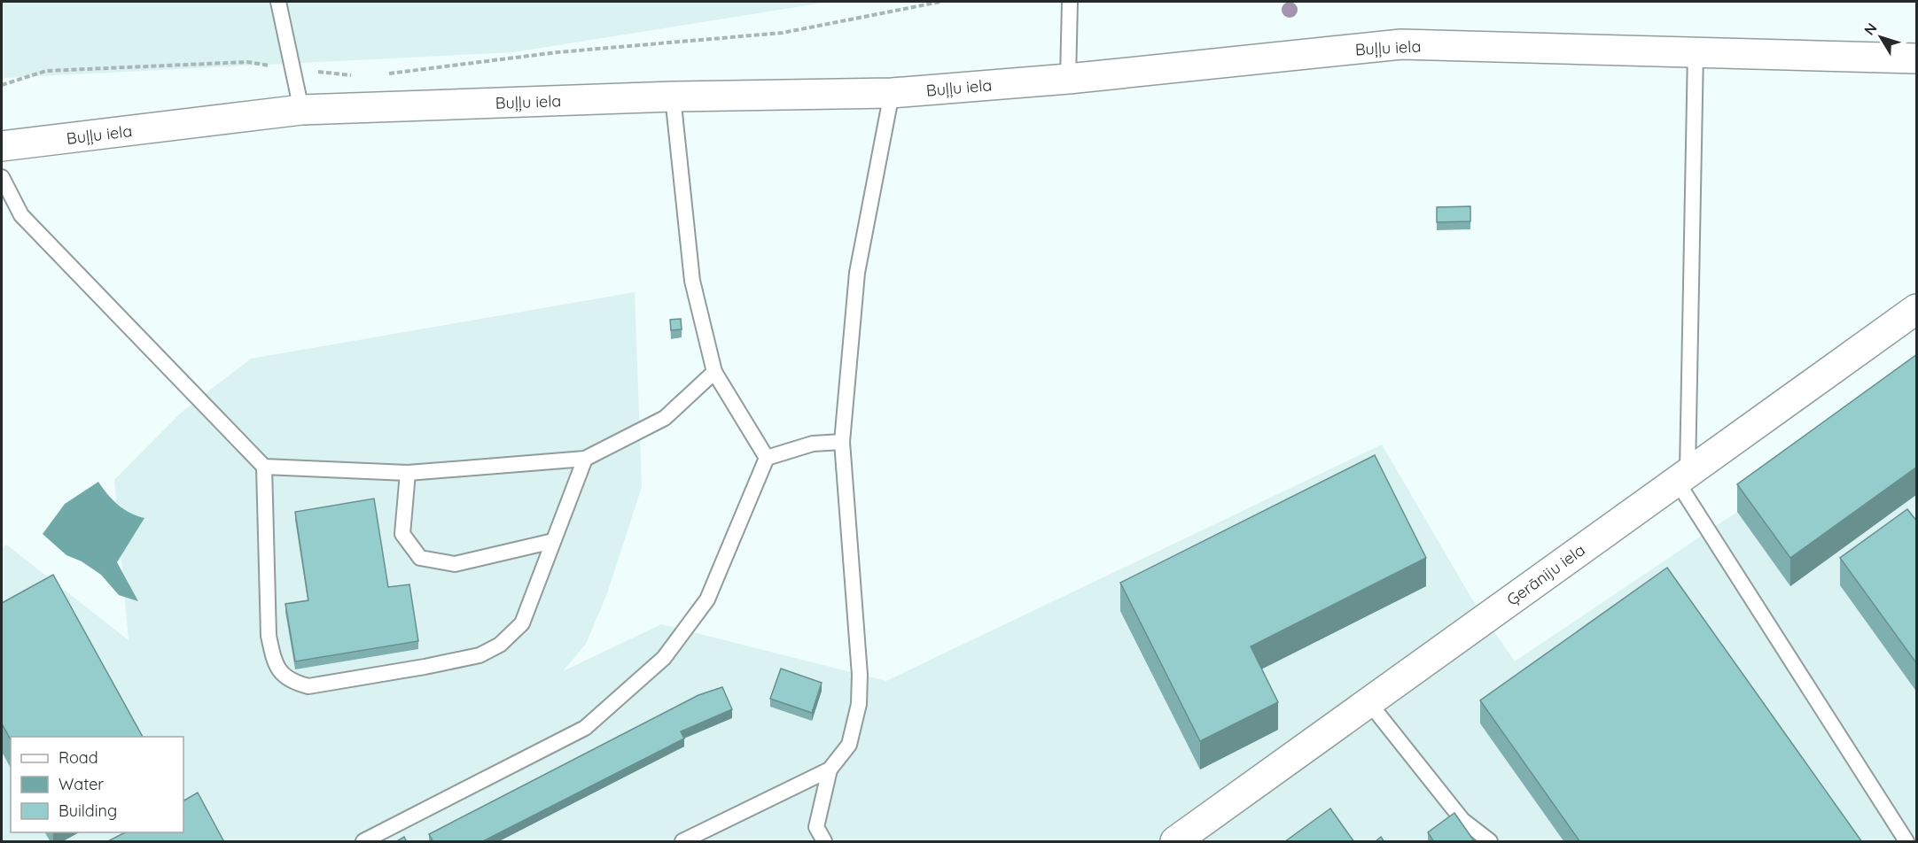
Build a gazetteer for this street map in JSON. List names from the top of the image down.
{
  "streets": {
    "street": ["Buļļu iela", "Ģerāniju iela"]
  },
  "legend": ["Road", "Water", "Building"],
  "north": "top left"
}
